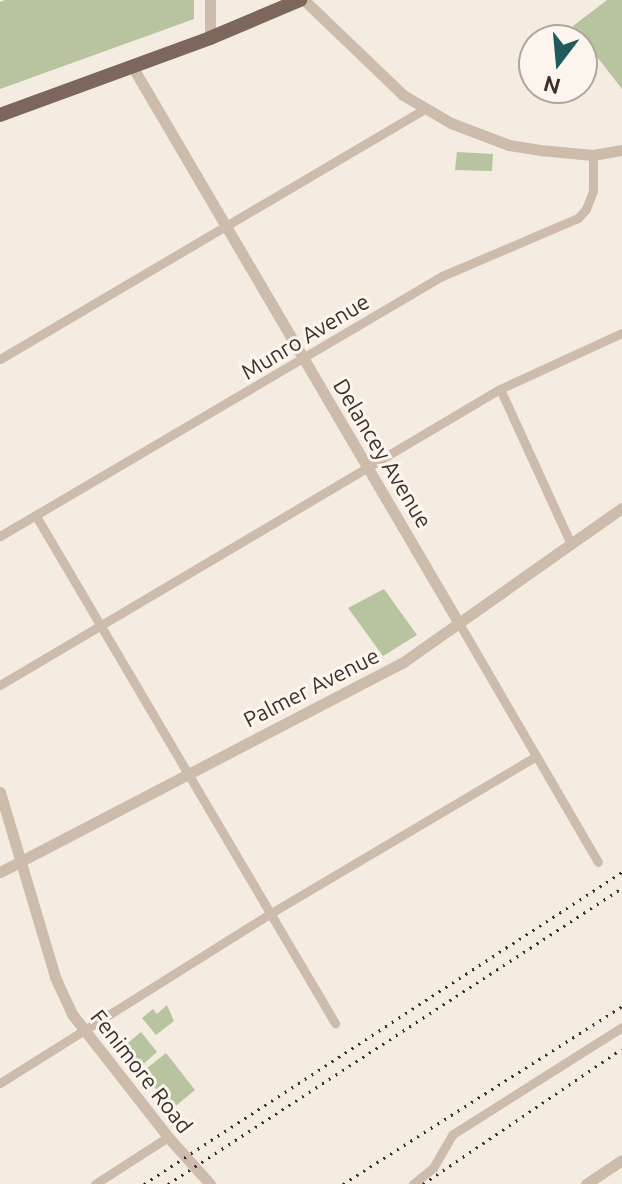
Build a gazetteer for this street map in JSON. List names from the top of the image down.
{
  "streets": {
    "street": [
      "Munro Avenue",
      "Delancey Avenue",
      "Palmer Avenue",
      "Fenimore Road"
    ]
  },
  "crossings": [
    ["Munro Avenue", "Delancey Avenue"],
    ["Delancey Avenue", "Palmer Avenue"],
    ["Palmer Avenue", "Fenimore Road"]
  ],
  "north": "bottom"
}
